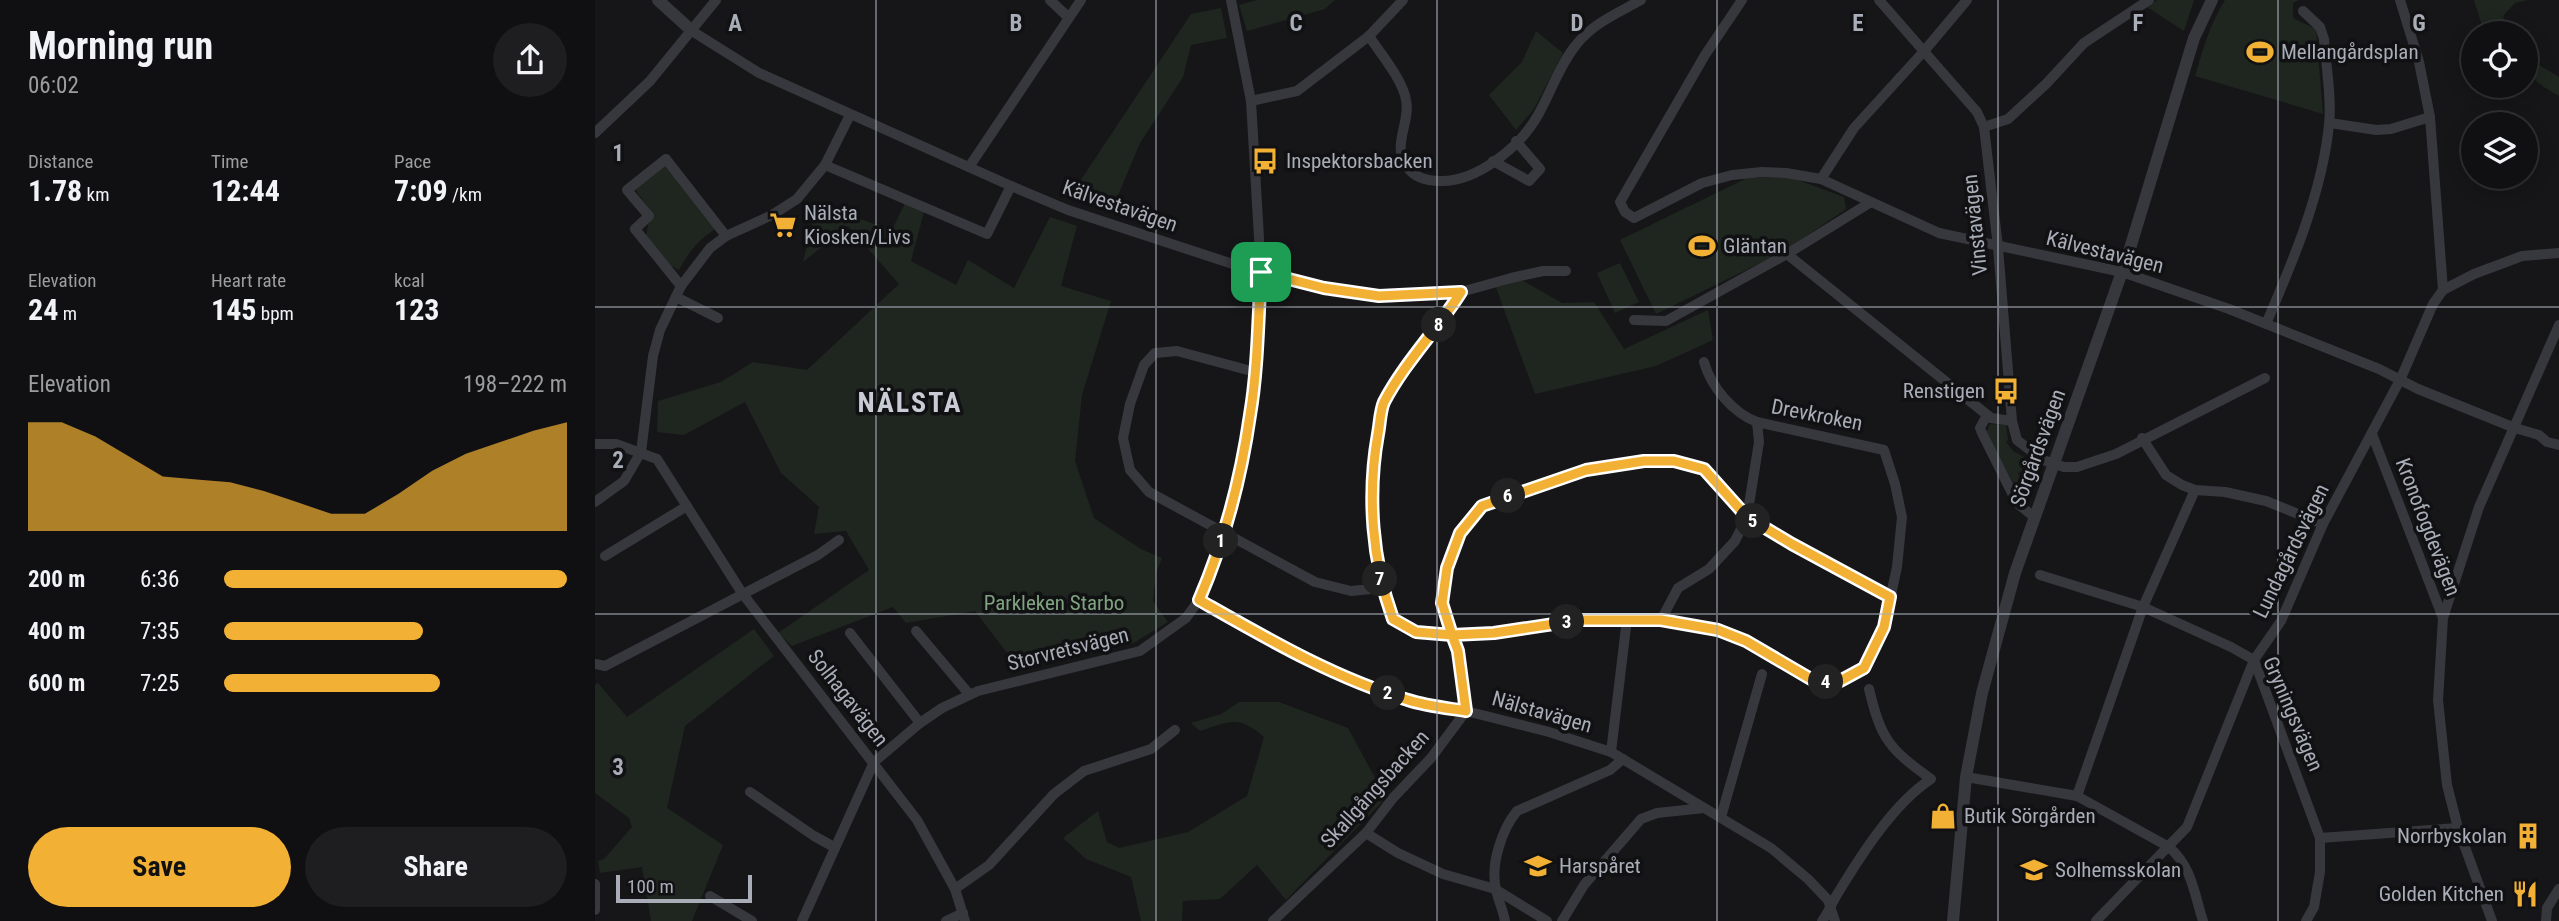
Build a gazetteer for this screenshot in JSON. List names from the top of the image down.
{
  "streets": {
    "street": [
      "Kälvestavägen",
      "Vinstavägen",
      "Drevkroken",
      "Sörgårdsvägen",
      "Kronofogdevägen",
      "Lundagårdsvägen",
      "Storvretsvägen",
      "Solhagavägen",
      "Nälstavägen",
      "Gryningsvägen",
      "Skallgångsbacken"
    ]
  },
  "crossings": [
    ["Kälvestavägen", "Vinstavägen"],
    ["Kälvestavägen", "Drevkroken"],
    ["Kälvestavägen", "Sörgårdsvägen"],
    ["Kälvestavägen", "Lundagårdsvägen"],
    ["Kälvestavägen", "Storvretsvägen"],
    ["Vinstavägen", "Sörgårdsvägen"],
    ["Kronofogdevägen", "Lundagårdsvägen"],
    ["Lundagårdsvägen", "Gryningsvägen"],
    ["Storvretsvägen", "Solhagavägen"],
    ["Storvretsvägen", "Nälstavägen"],
    ["Nälstavägen", "Skallgångsbacken"]
  ],
  "districts": ["NÄLSTA"],
  "parks": ["Parkleken Starbo"],
  "places": {
    "sports": ["Mellangårdsplan", "Gläntan"],
    "bus stop": ["Inspektorsbacken", "Renstigen"],
    "supermarket": ["Nälsta Kiosken/Livs"],
    "shop": ["Butik Sörgården"],
    "building": ["Norrbyskolan"],
    "school or university": ["Harspåret", "Solhemsskolan"],
    "restaurant": ["Golden Kitchen"]
  },
  "scale_bar": "100 m",
  "page": {
    "heading": ["Morning run", "06:02"],
    "stats": [
      ["Distance", "1.78 km"],
      ["Time", "12:44"],
      ["Pace", "7:09 /km"],
      ["Elevation", "24 m"],
      ["Heart rate", "145 bpm"],
      ["kcal", "123"]
    ],
    "pins": [
      "8",
      "6",
      "5",
      "1",
      "7",
      "3",
      "4",
      "2"
    ],
    "chart": ["Elevation", "198–222 m"],
    "list": [
      {
        "name": "200 m",
        "note": "6:36"
      },
      {
        "name": "400 m",
        "note": "7:35"
      },
      {
        "name": "600 m",
        "note": "7:25"
      }
    ],
    "buttons": ["Save", "Share"],
    "scale": "100 m"
  },
  "grid": {
    "columns": [
      "A",
      "B",
      "C",
      "D",
      "E",
      "F",
      "G"
    ],
    "rows": ["1", "2", "3"]
  }
}
